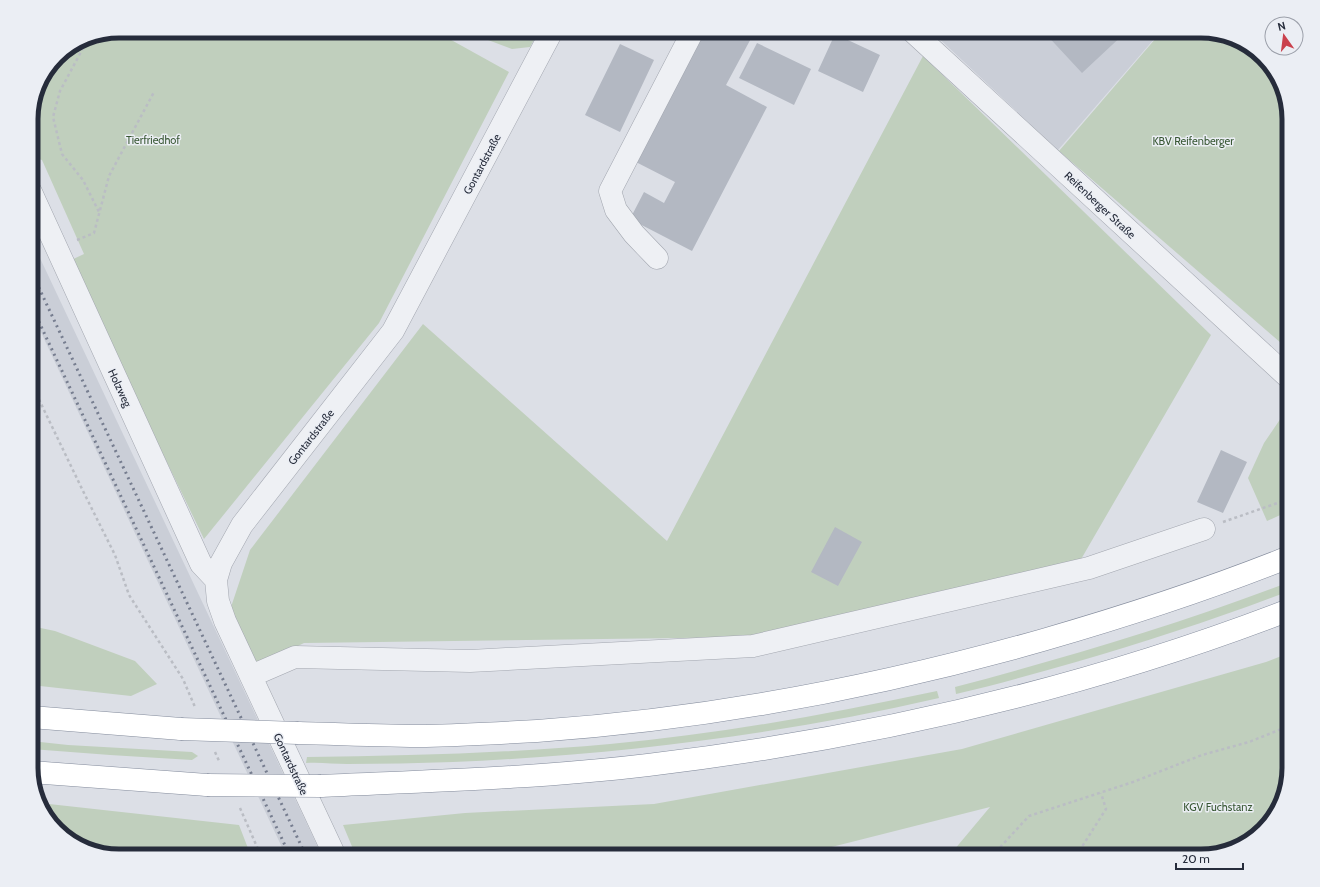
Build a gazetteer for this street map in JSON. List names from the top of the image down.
{
  "streets": {
    "street": ["Gontardstraße", "Reifenberger Straße", "Holzweg"]
  },
  "crossings": [
    ["Gontardstraße", "Holzweg"]
  ],
  "parks": ["Tierfriedhof", "KBV Reifenberger", "KGV Fuchstanz"],
  "scale_bar": "20 m",
  "north": "top"
}
